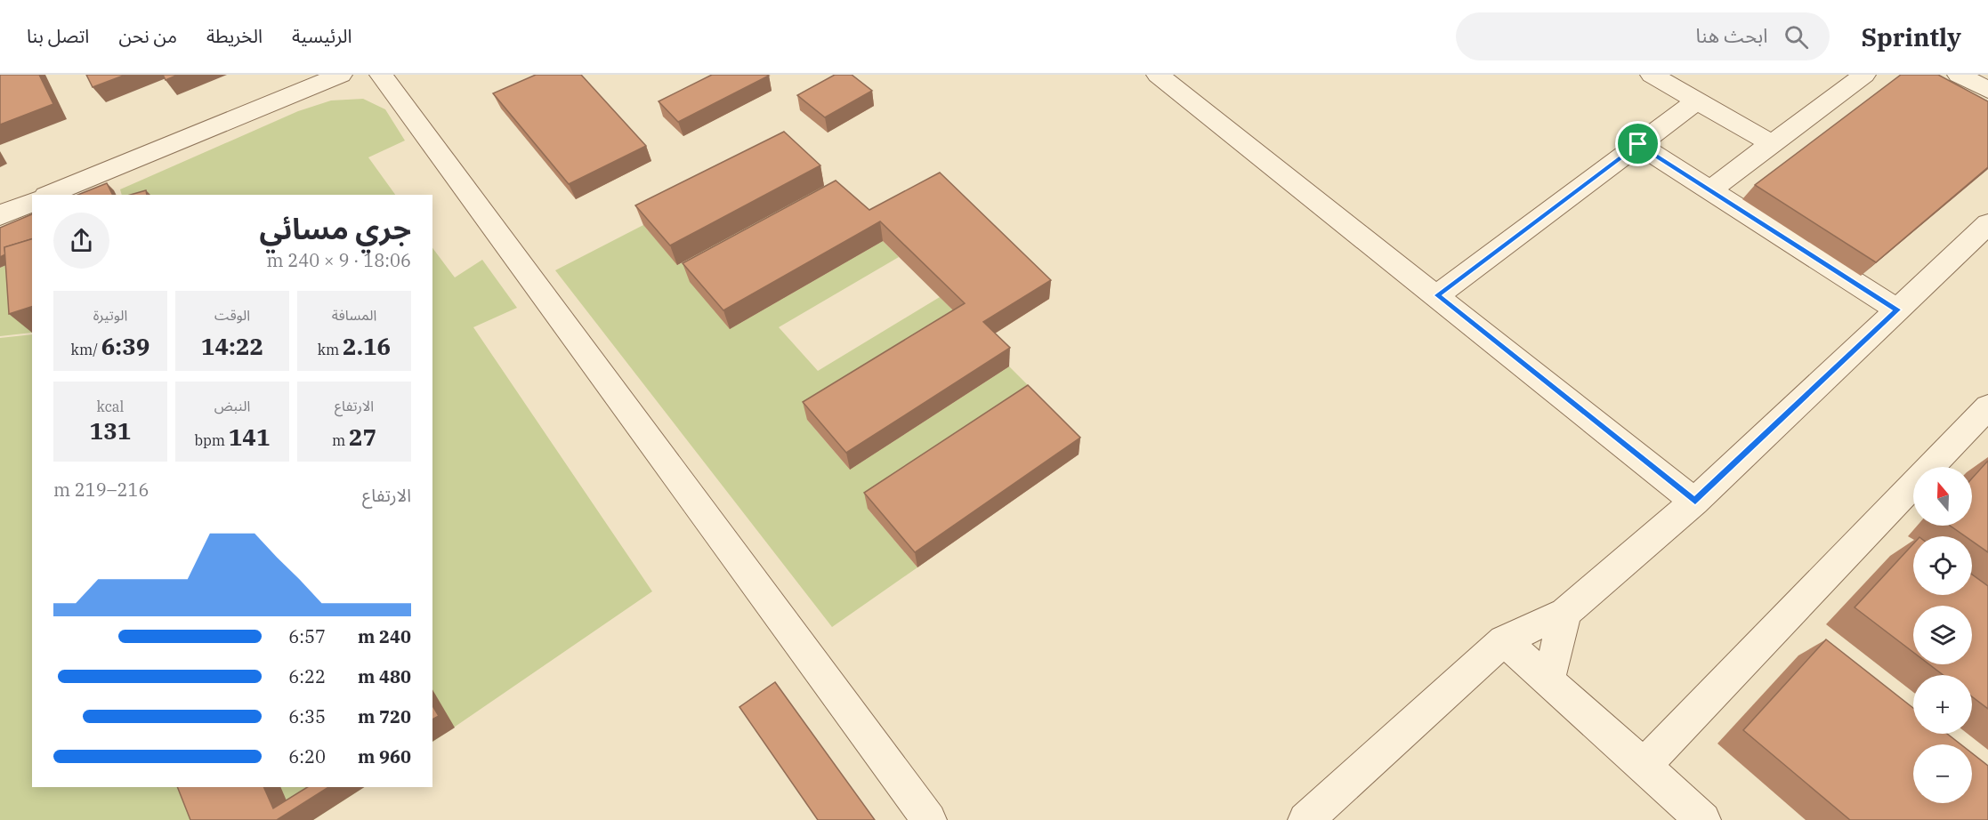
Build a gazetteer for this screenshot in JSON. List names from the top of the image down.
{
  "north": "top",
  "page": {
    "header": "Sprintly",
    "search": "ابحث هنا",
    "nav": [
      "الرئيسية",
      "الخريطة",
      "من نحن",
      "اتصل بنا"
    ],
    "heading": ["جري مسائي", "18:06 · 9 × 240 m"],
    "stats": [
      ["المسافة", "2.16 km"],
      ["الوقت", "14:22"],
      ["الوتيرة", "6:39 /km"],
      ["الارتفاع", "27 m"],
      ["النبض", "141 bpm"],
      ["kcal", "131"]
    ],
    "map_buttons": ["+", "−"],
    "chart": ["الارتفاع", "216–219 m"],
    "list": [
      {
        "name": "240 m",
        "note": "6:57"
      },
      {
        "name": "480 m",
        "note": "6:22"
      },
      {
        "name": "720 m",
        "note": "6:35"
      },
      {
        "name": "960 m",
        "note": "6:20"
      }
    ]
  }
}
